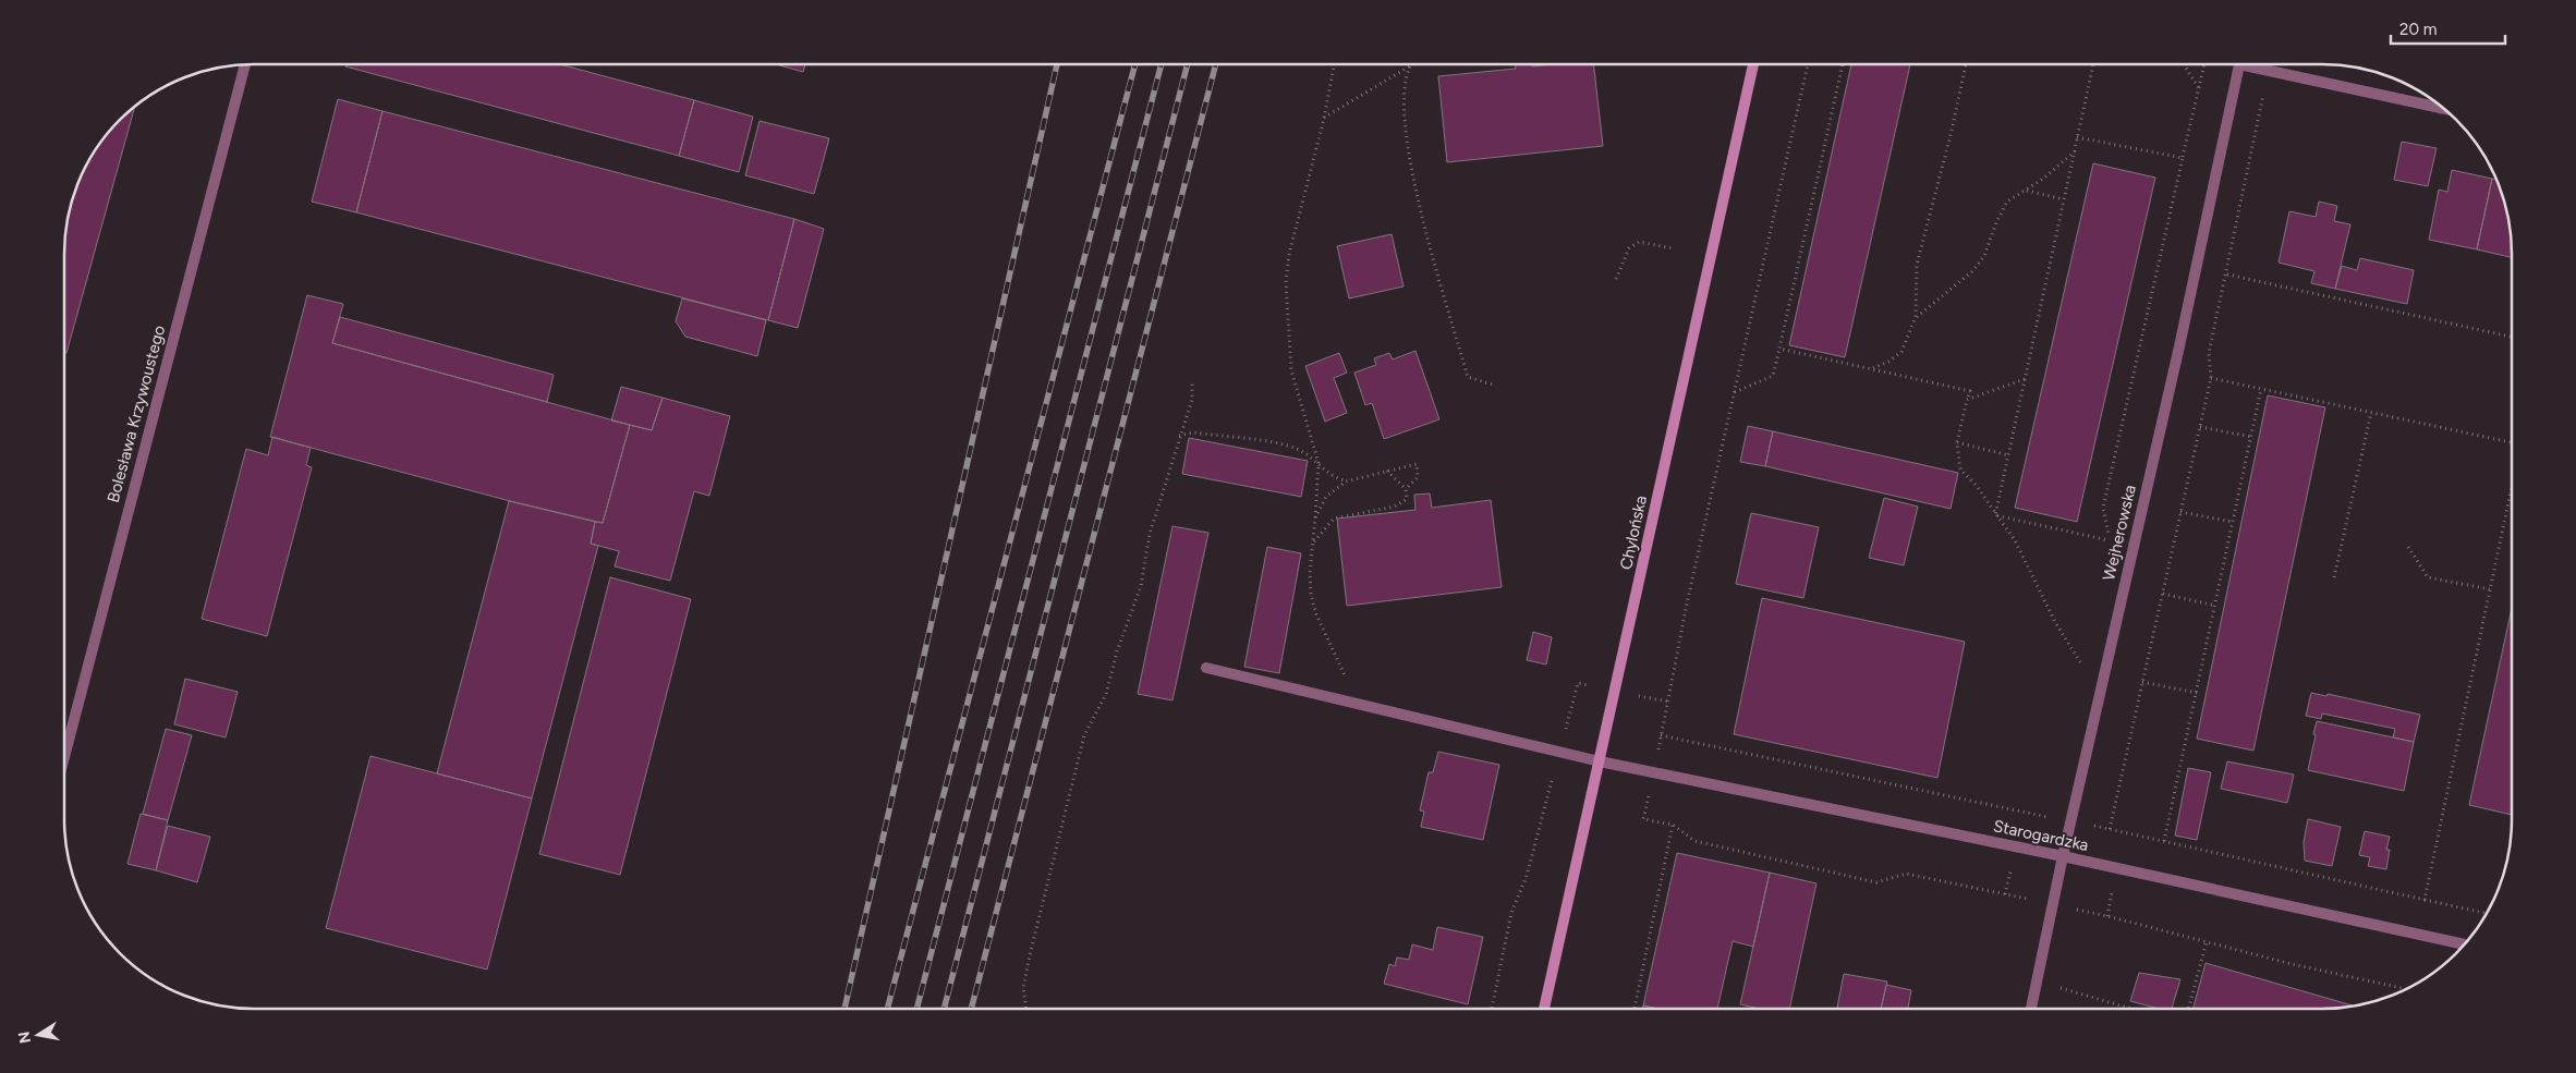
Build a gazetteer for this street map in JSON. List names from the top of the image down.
{
  "streets": {
    "street": [
      "Bolesława Krzywoustego",
      "Chylońska",
      "Wejherowska",
      "Starogardzka"
    ]
  },
  "crossings": [
    ["Chylońska", "Starogardzka"],
    ["Wejherowska", "Starogardzka"]
  ],
  "scale_bar": "20 m",
  "north": "left"
}
